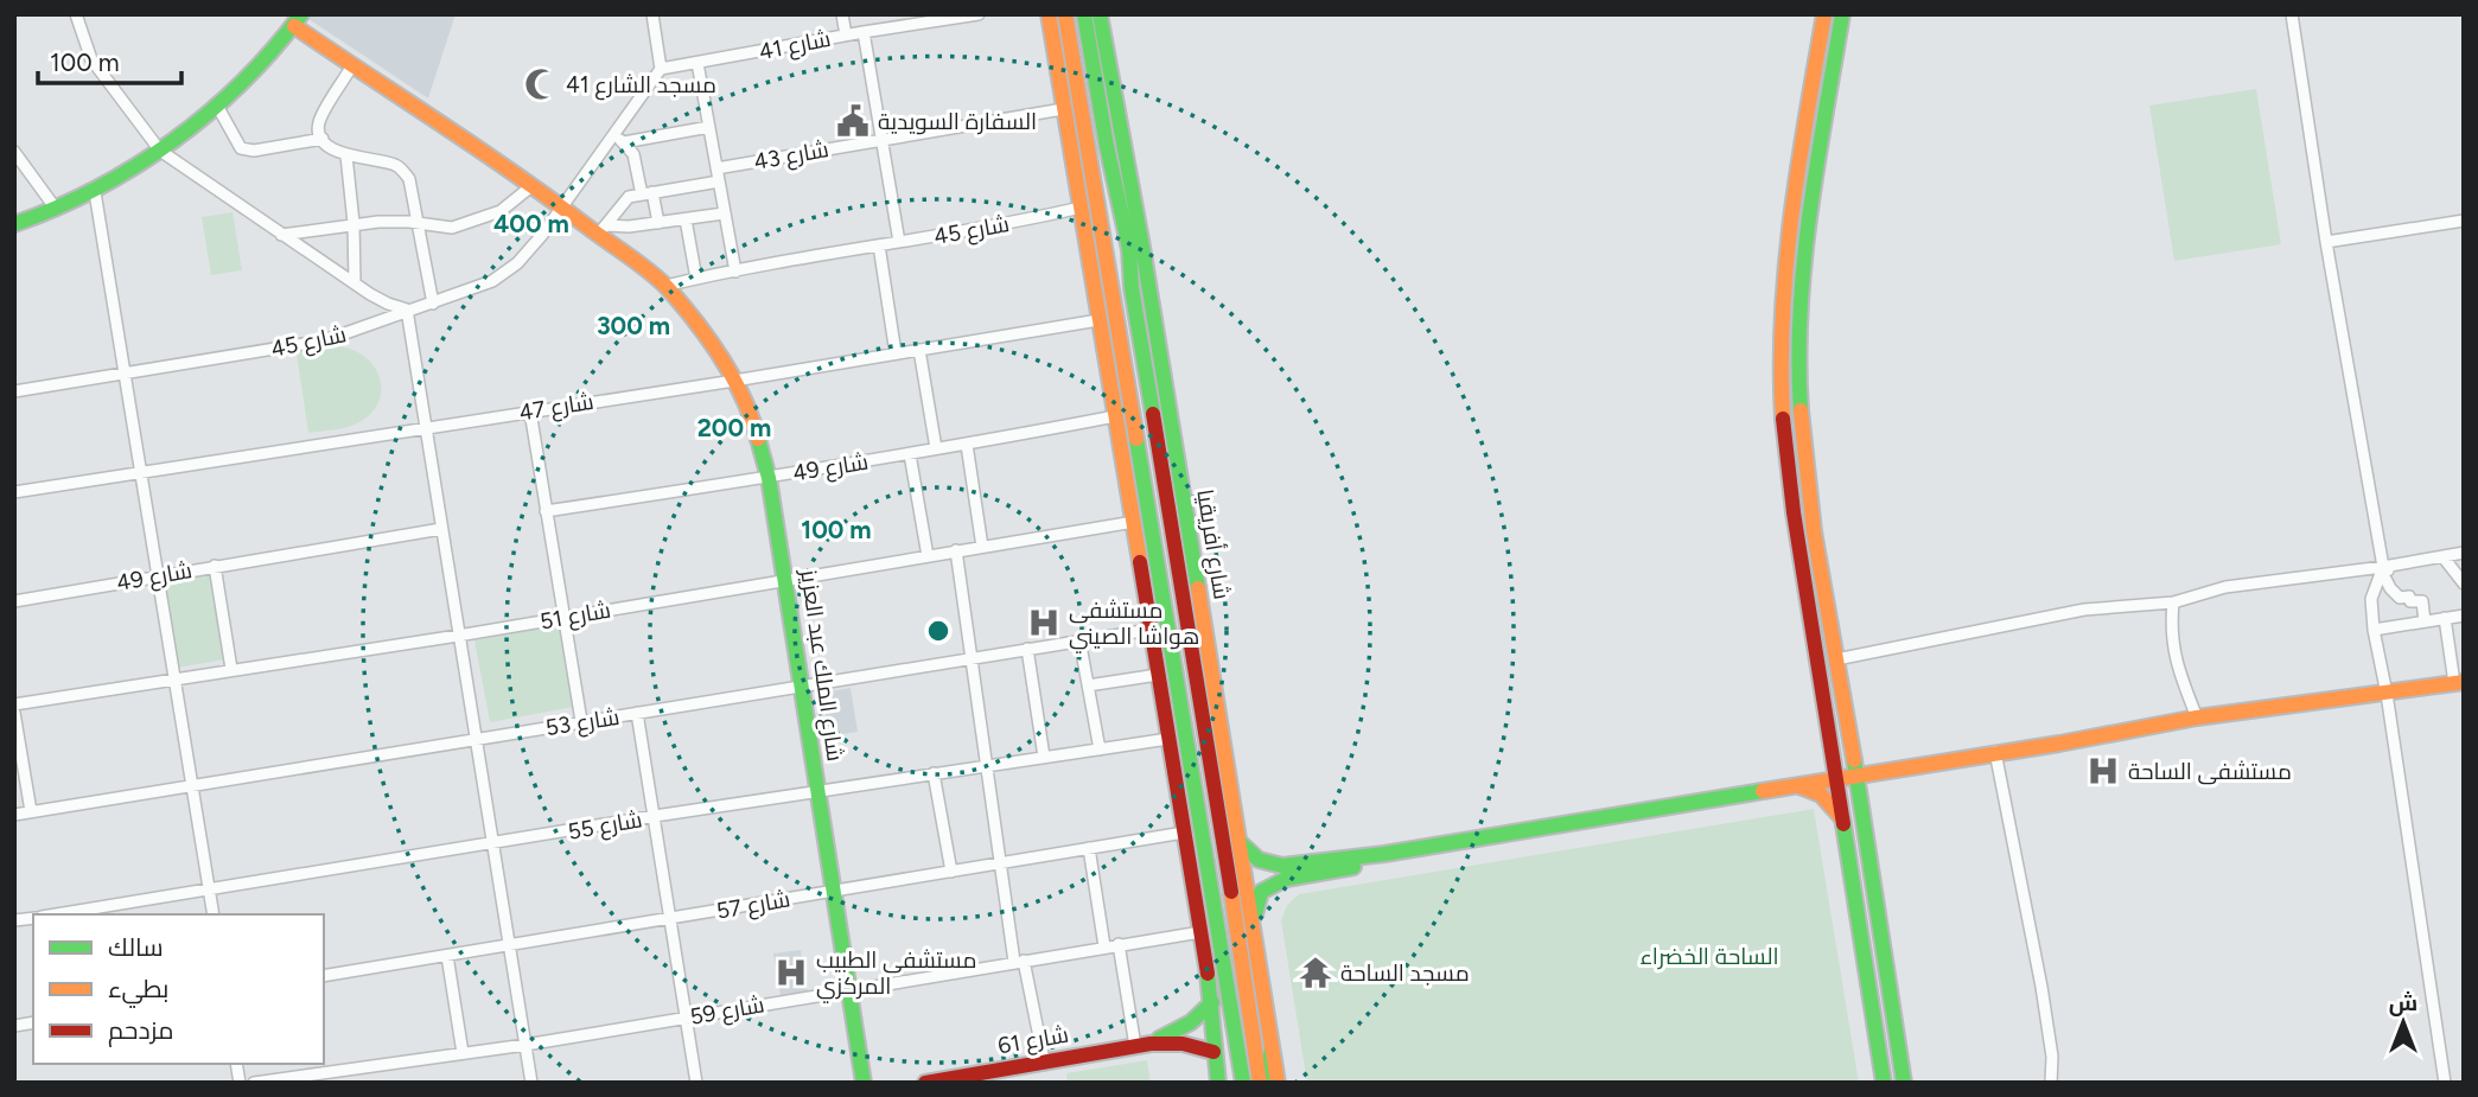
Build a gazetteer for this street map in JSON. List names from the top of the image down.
{
  "streets": {
    "main road": ["شارع أفريقيا", "شارع الملك عبد العزيز", "شارع 61"],
    "street": [
      "شارع 41",
      "شارع 43",
      "شارع 45",
      "شارع 47",
      "شارع 49",
      "شارع 51",
      "شارع 53",
      "شارع 55",
      "شارع 57",
      "شارع 59"
    ]
  },
  "crossings": [
    ["شارع 41", "شارع 45"],
    ["شارع 45", "شارع الملك عبد العزيز"],
    ["شارع 47", "شارع الملك عبد العزيز"],
    ["شارع 49", "شارع الملك عبد العزيز"],
    ["شارع 51", "شارع الملك عبد العزيز"],
    ["شارع الملك عبد العزيز", "شارع 53"],
    ["شارع الملك عبد العزيز", "شارع 55"],
    ["شارع الملك عبد العزيز", "شارع 57"],
    ["شارع الملك عبد العزيز", "شارع 59"]
  ],
  "parks": ["الساحة الخضراء"],
  "places": {
    "mosque": ["مسجد الشارع 41"],
    "public building": ["السفارة السويدية"],
    "hospital": ["مستشفى هواشا الصيني", "مستشفى الساحة", "مستشفى الطبيب المركزي"],
    "temple": ["مسجد الساحة"]
  },
  "legend": ["سالك", "بطيء", "مزدحم"],
  "scale_bar": "100 m",
  "north": "top",
  "rings": [
    "400 m",
    "300 m",
    "200 m",
    "100 m"
  ]
}
